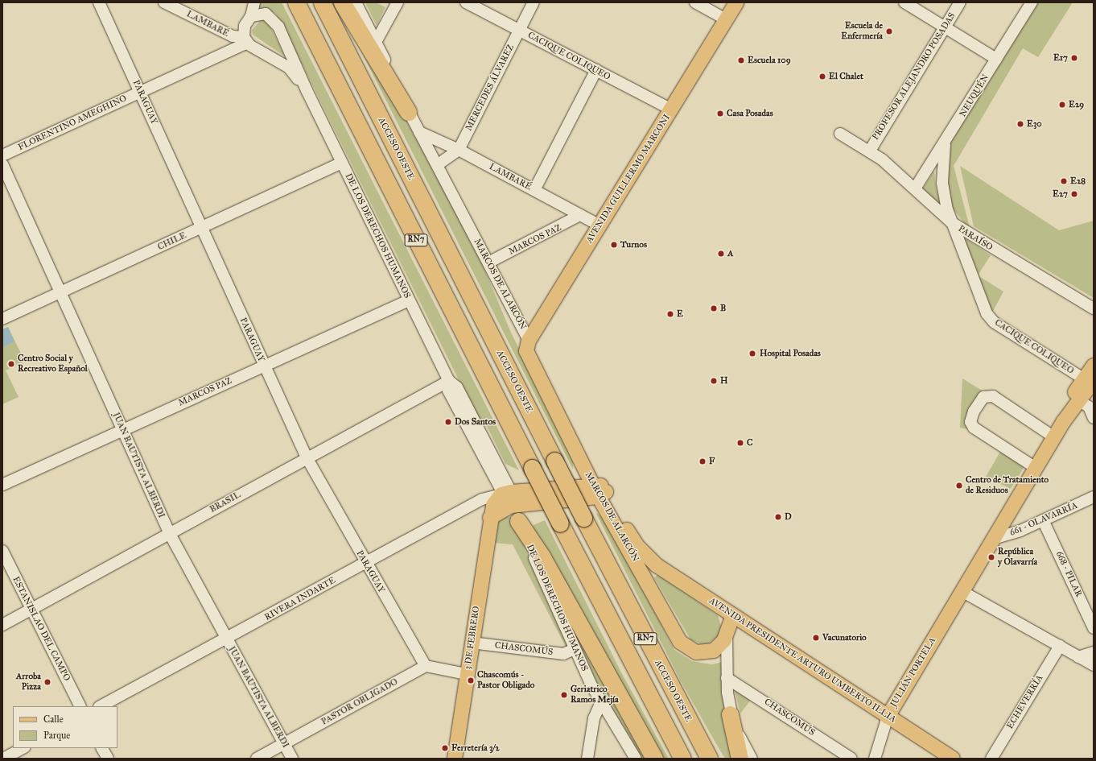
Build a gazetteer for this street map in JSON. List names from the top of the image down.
{
  "streets": {
    "highway": ["ACCESO OESTE", "RN7"],
    "main road": [
      "AVENIDA GUILLERMO MARCONI",
      "MARCOS DE ALARCÓN",
      "3 DE FEBRERO",
      "AVENIDA PRESIDENTE ARTURO UMBERTO ILLIA",
      "JULIÁN PORTELA"
    ],
    "street": [
      "LAMBARÉ",
      "CACIQUE COLIQUEO",
      "PROFESOR ALEJANDRO POSADAS",
      "MERCEDES ÁLVAREZ",
      "NEUQUÉN",
      "PARAGUAY",
      "FLORENTINO AMEGHINO",
      "DE LOS DERECHOS HUMANOS",
      "PARAÍSO",
      "MARCOS PAZ",
      "CHILE",
      "JUAN BAUTISTA ALBERDI",
      "BRASIL",
      "661 - OLAVARRÍA",
      "668 - PILAR",
      "RIVERA INDARTE",
      "ESTANISLAO DEL CAMPO",
      "CHASCOMÚS",
      "PASTOR OBLIGADO",
      "ECHEVERRÍA"
    ]
  },
  "crossings": [
    ["LAMBARÉ", "MERCEDES ÁLVAREZ"],
    ["LAMBARÉ", "FLORENTINO AMEGHINO"],
    ["LAMBARÉ", "AVENIDA GUILLERMO MARCONI"],
    ["LAMBARÉ", "DE LOS DERECHOS HUMANOS"],
    ["LAMBARÉ", "MARCOS PAZ"],
    ["LAMBARÉ", "MARCOS DE ALARCÓN"],
    ["CACIQUE COLIQUEO", "MERCEDES ÁLVAREZ"],
    ["CACIQUE COLIQUEO", "NEUQUÉN"],
    ["CACIQUE COLIQUEO", "AVENIDA GUILLERMO MARCONI"],
    ["CACIQUE COLIQUEO", "PARAÍSO"],
    ["PROFESOR ALEJANDRO POSADAS", "PARAÍSO"],
    ["MERCEDES ÁLVAREZ", "MARCOS DE ALARCÓN"],
    ["NEUQUÉN", "PARAÍSO"],
    ["PARAGUAY", "FLORENTINO AMEGHINO"],
    ["PARAGUAY", "MARCOS PAZ"],
    ["PARAGUAY", "CHILE"],
    ["PARAGUAY", "BRASIL"],
    ["PARAGUAY", "RIVERA INDARTE"],
    ["PARAGUAY", "PASTOR OBLIGADO"],
    ["AVENIDA GUILLERMO MARCONI", "MARCOS DE ALARCÓN"],
    ["DE LOS DERECHOS HUMANOS", "MARCOS PAZ"],
    ["DE LOS DERECHOS HUMANOS", "CHILE"],
    ["DE LOS DERECHOS HUMANOS", "BRASIL"],
    ["DE LOS DERECHOS HUMANOS", "RIVERA INDARTE"],
    ["DE LOS DERECHOS HUMANOS", "3 DE FEBRERO"],
    ["DE LOS DERECHOS HUMANOS", "CHASCOMÚS"],
    ["MARCOS PAZ", "MARCOS DE ALARCÓN"],
    ["MARCOS PAZ", "JUAN BAUTISTA ALBERDI"],
    ["CHILE", "JUAN BAUTISTA ALBERDI"],
    ["MARCOS DE ALARCÓN", "3 DE FEBRERO"],
    ["MARCOS DE ALARCÓN", "CHASCOMÚS"],
    ["MARCOS DE ALARCÓN", "AVENIDA PRESIDENTE ARTURO UMBERTO ILLIA"],
    ["JUAN BAUTISTA ALBERDI", "BRASIL"],
    ["JUAN BAUTISTA ALBERDI", "RIVERA INDARTE"],
    ["JUAN BAUTISTA ALBERDI", "PASTOR OBLIGADO"],
    ["BRASIL", "ESTANISLAO DEL CAMPO"],
    ["661 - OLAVARRÍA", "668 - PILAR"],
    ["661 - OLAVARRÍA", "JULIÁN PORTELA"],
    ["RIVERA INDARTE", "3 DE FEBRERO"],
    ["3 DE FEBRERO", "CHASCOMÚS"],
    ["AVENIDA PRESIDENTE ARTURO UMBERTO ILLIA", "JULIÁN PORTELA"]
  ],
  "places": [
    "Escuela de Enfermería",
    "E17",
    "Escuela 109",
    "El Chalet",
    "E29",
    "Casa Posadas",
    "E30",
    "E28",
    "E27",
    "Turnos",
    "A",
    "B",
    "E",
    "Hospital Posadas",
    "Centro Social y Recreativo Español",
    "H",
    "Dos Santos",
    "C",
    "F",
    "Centro de Tratamiento de Residuos",
    "D",
    "República y Olavarría",
    "Vacunatorio",
    "Chascomús - Pastor Obligado",
    "Arroba Pizza",
    "Geriatrico Ramos Mejía",
    "Ferretería 3/2"
  ],
  "legend": ["Calle", "Parque"]
}
